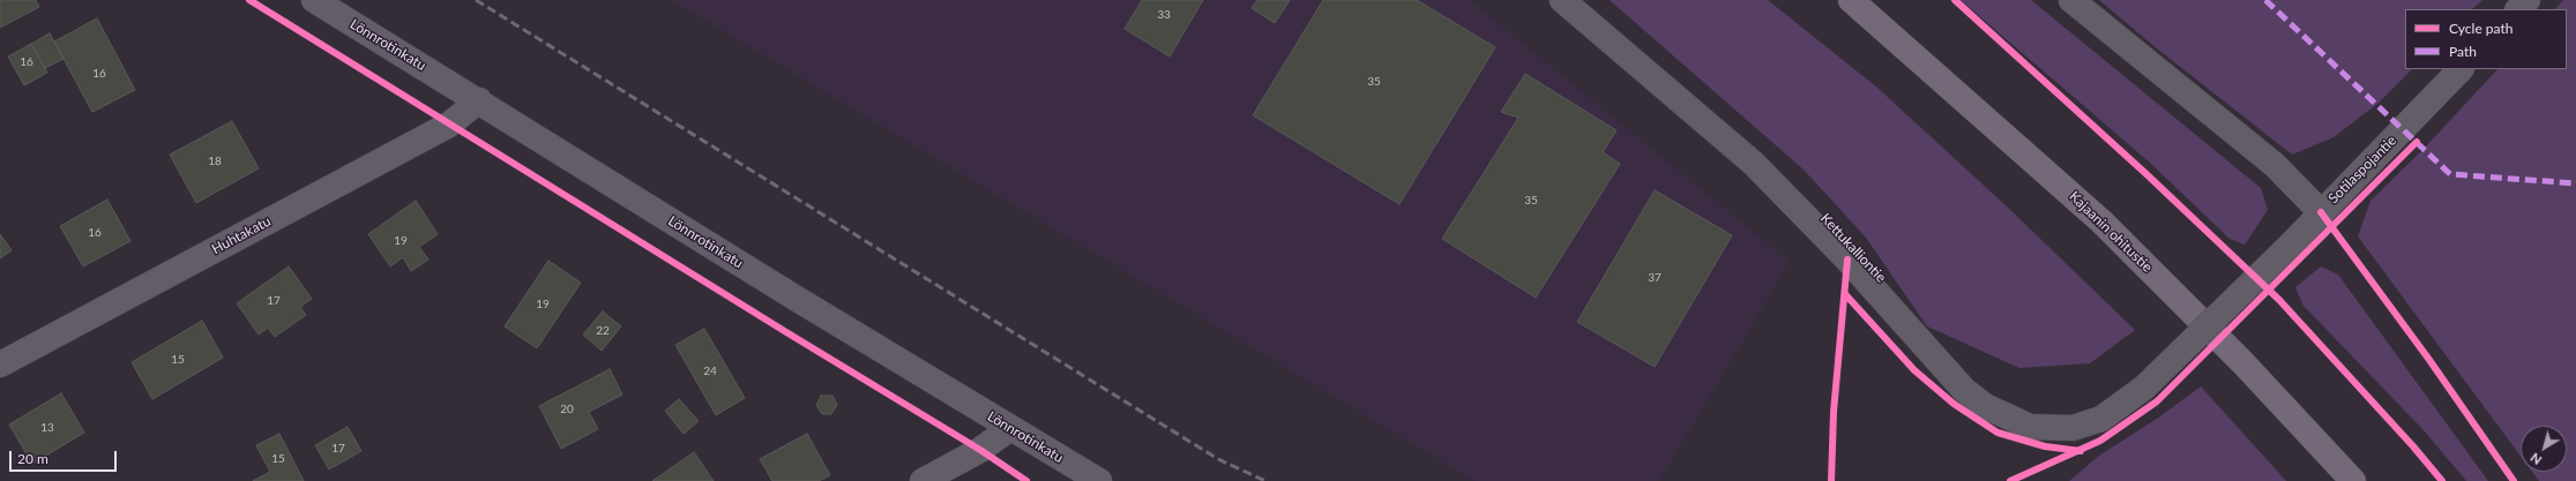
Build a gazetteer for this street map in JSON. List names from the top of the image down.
{
  "streets": {
    "highway": ["Kajaanin ohitustie"],
    "street": [
      "Lönnrotinkatu",
      "Sotilaspojantie",
      "Huhtakatu",
      "Kettukalliontie"
    ]
  },
  "crossings": [
    ["Lönnrotinkatu", "Huhtakatu"],
    ["Sotilaspojantie", "Kettukalliontie"]
  ],
  "house_numbers": [
    "33",
    "16",
    "16",
    "35",
    "18",
    "35",
    "16",
    "19",
    "37",
    "17",
    "19",
    "22",
    "15",
    "24",
    "20",
    "13",
    "17",
    "15"
  ],
  "legend": ["Cycle path", "Path"],
  "scale_bar": "20 m",
  "north": "bottom left"
}
